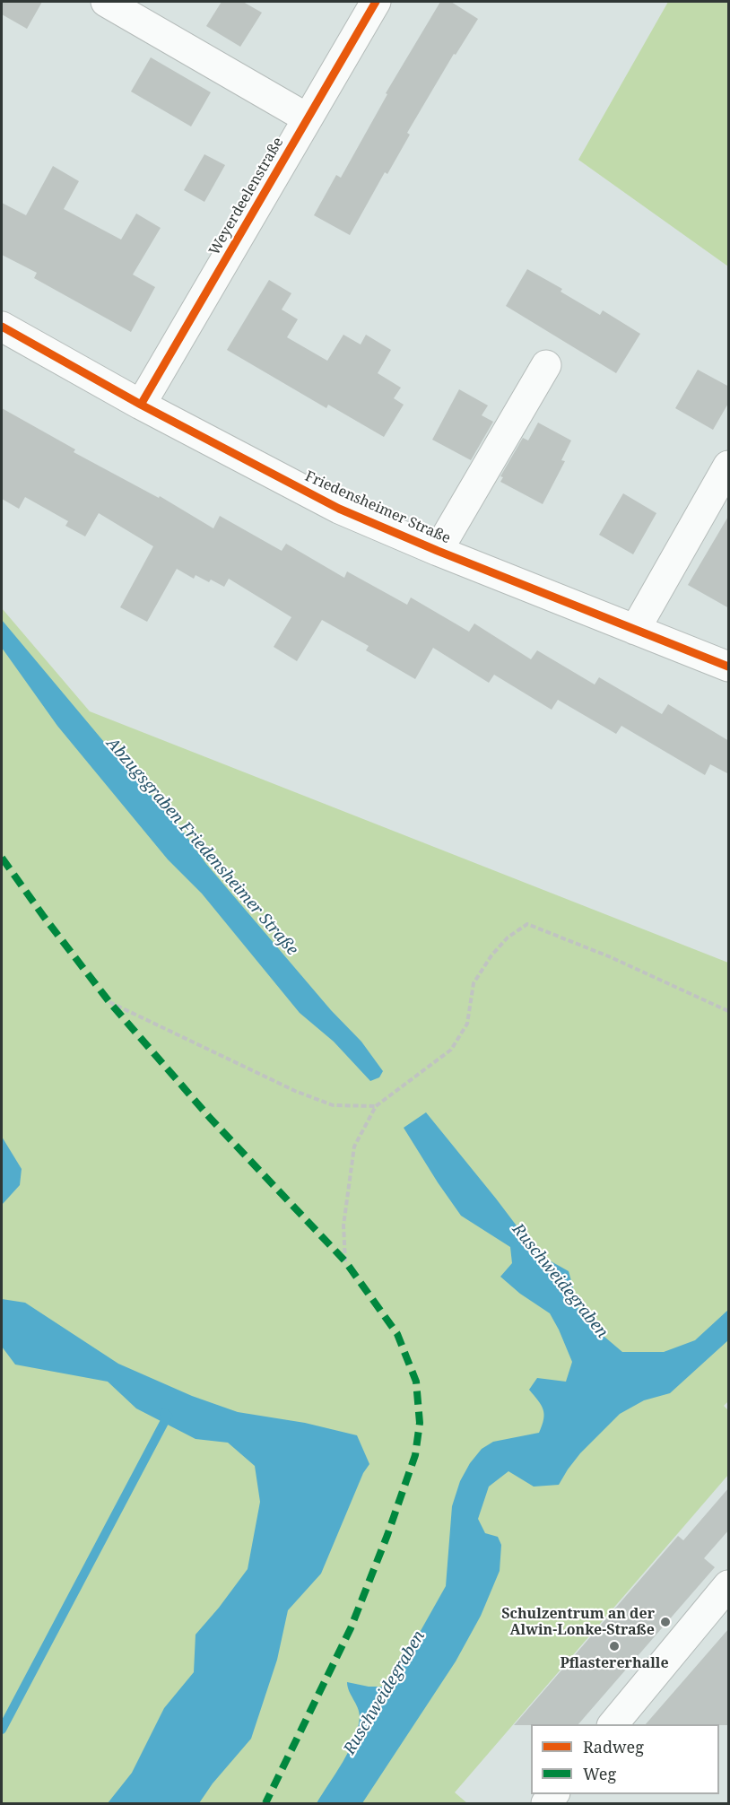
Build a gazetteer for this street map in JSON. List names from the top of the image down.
{
  "streets": {
    "street": ["Weyerdeelenstraße", "Friedensheimer Straße"]
  },
  "crossings": [
    ["Weyerdeelenstraße", "Friedensheimer Straße"]
  ],
  "water": ["Abzugsgraben Friedensheimer Straße", "Ruschweidegraben"],
  "places": ["Schulzentrum an der Alwin-Lonke-Straße", "Pflastererhalle"],
  "legend": ["Radweg", "Weg"]
}
